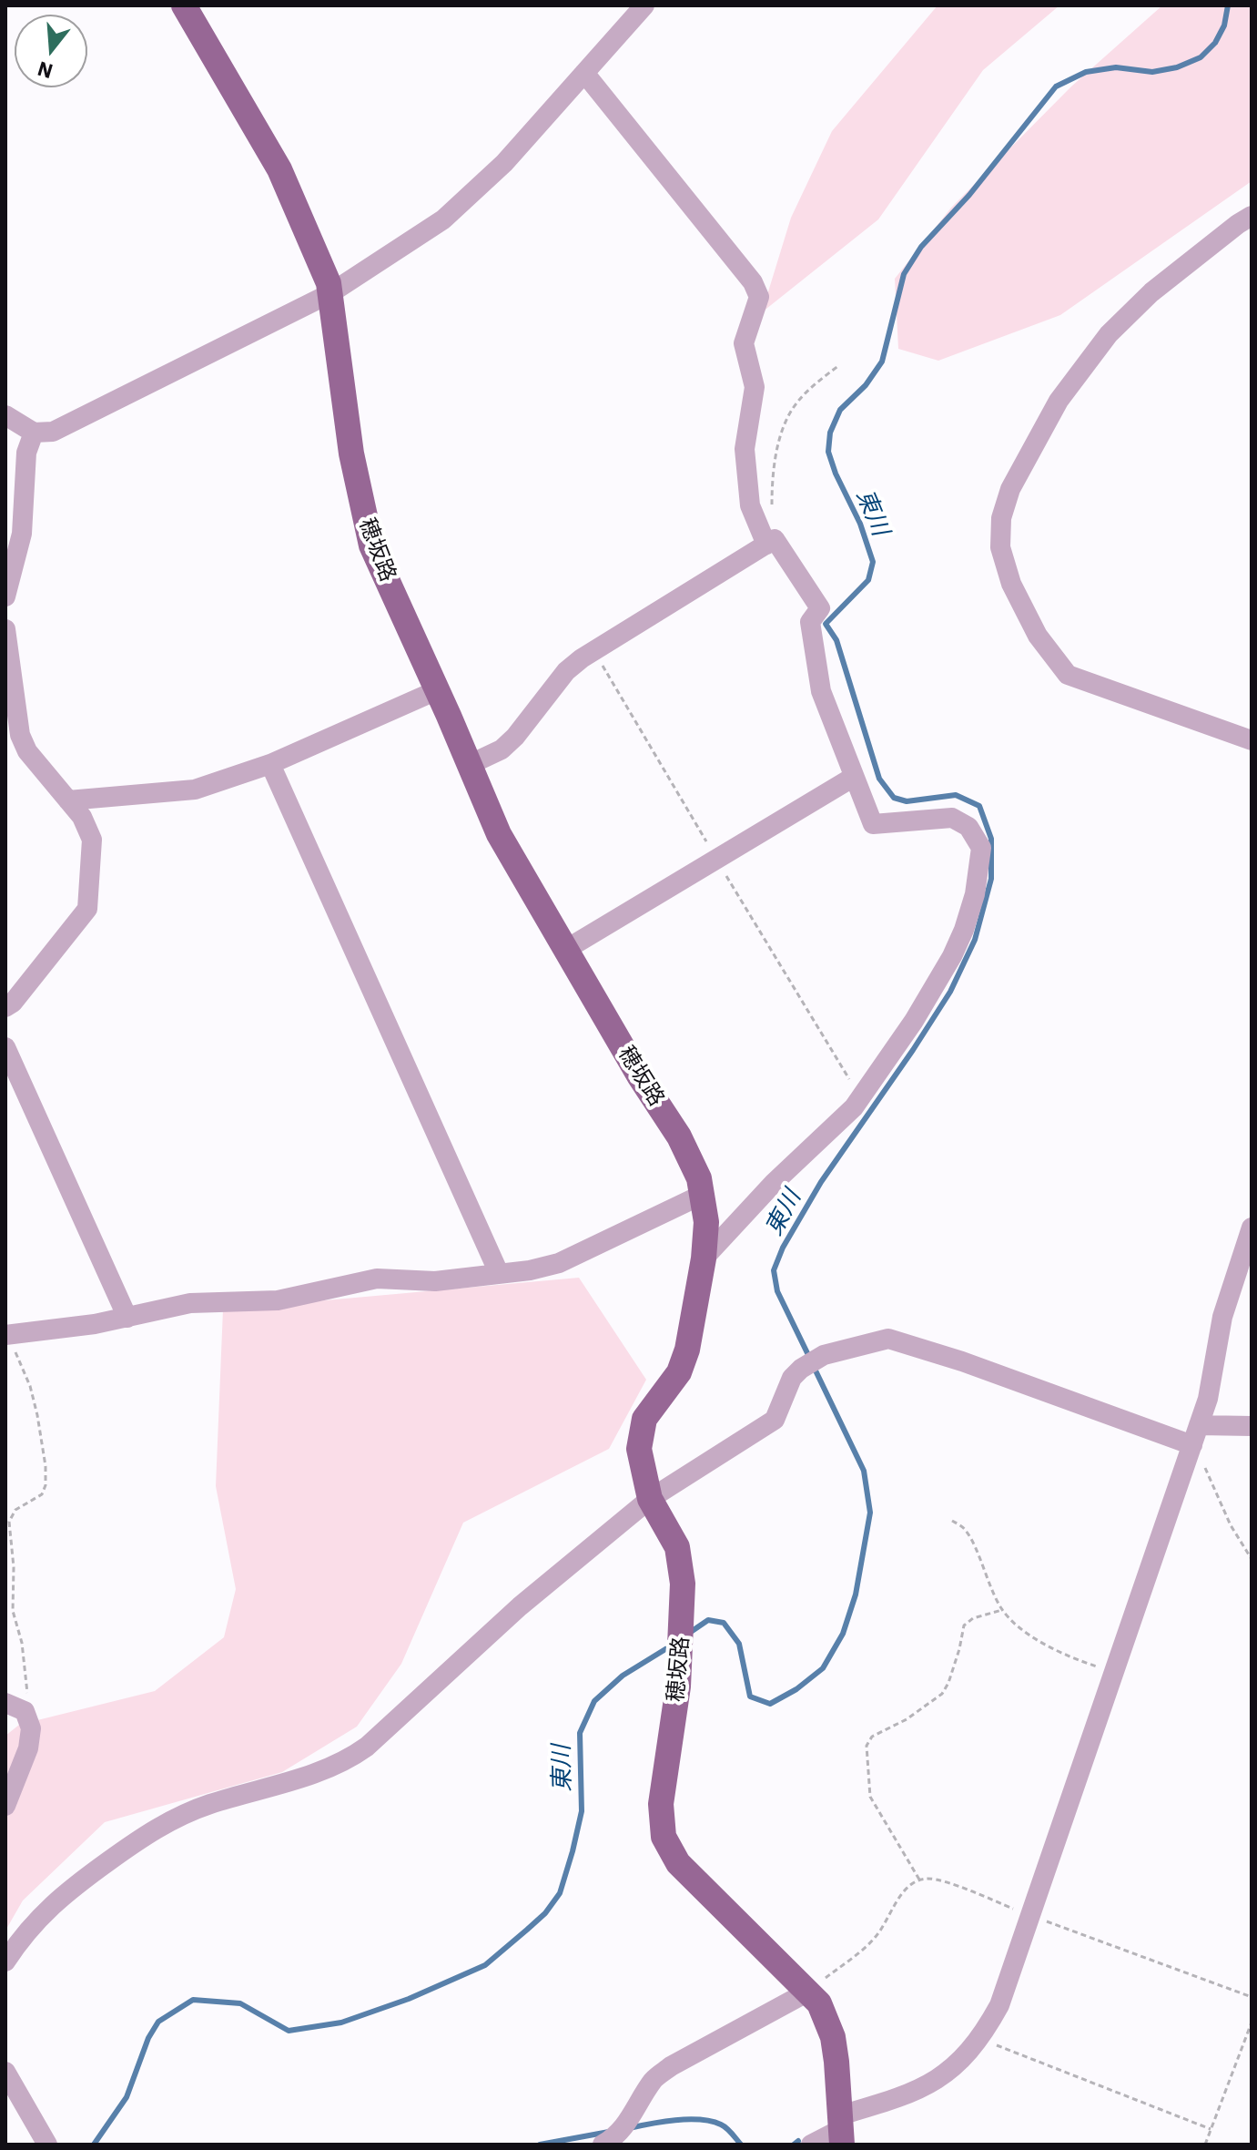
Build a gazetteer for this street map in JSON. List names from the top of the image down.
{
  "streets": {
    "main road": ["穂坂路"]
  },
  "water": ["東川"],
  "north": "bottom"
}
